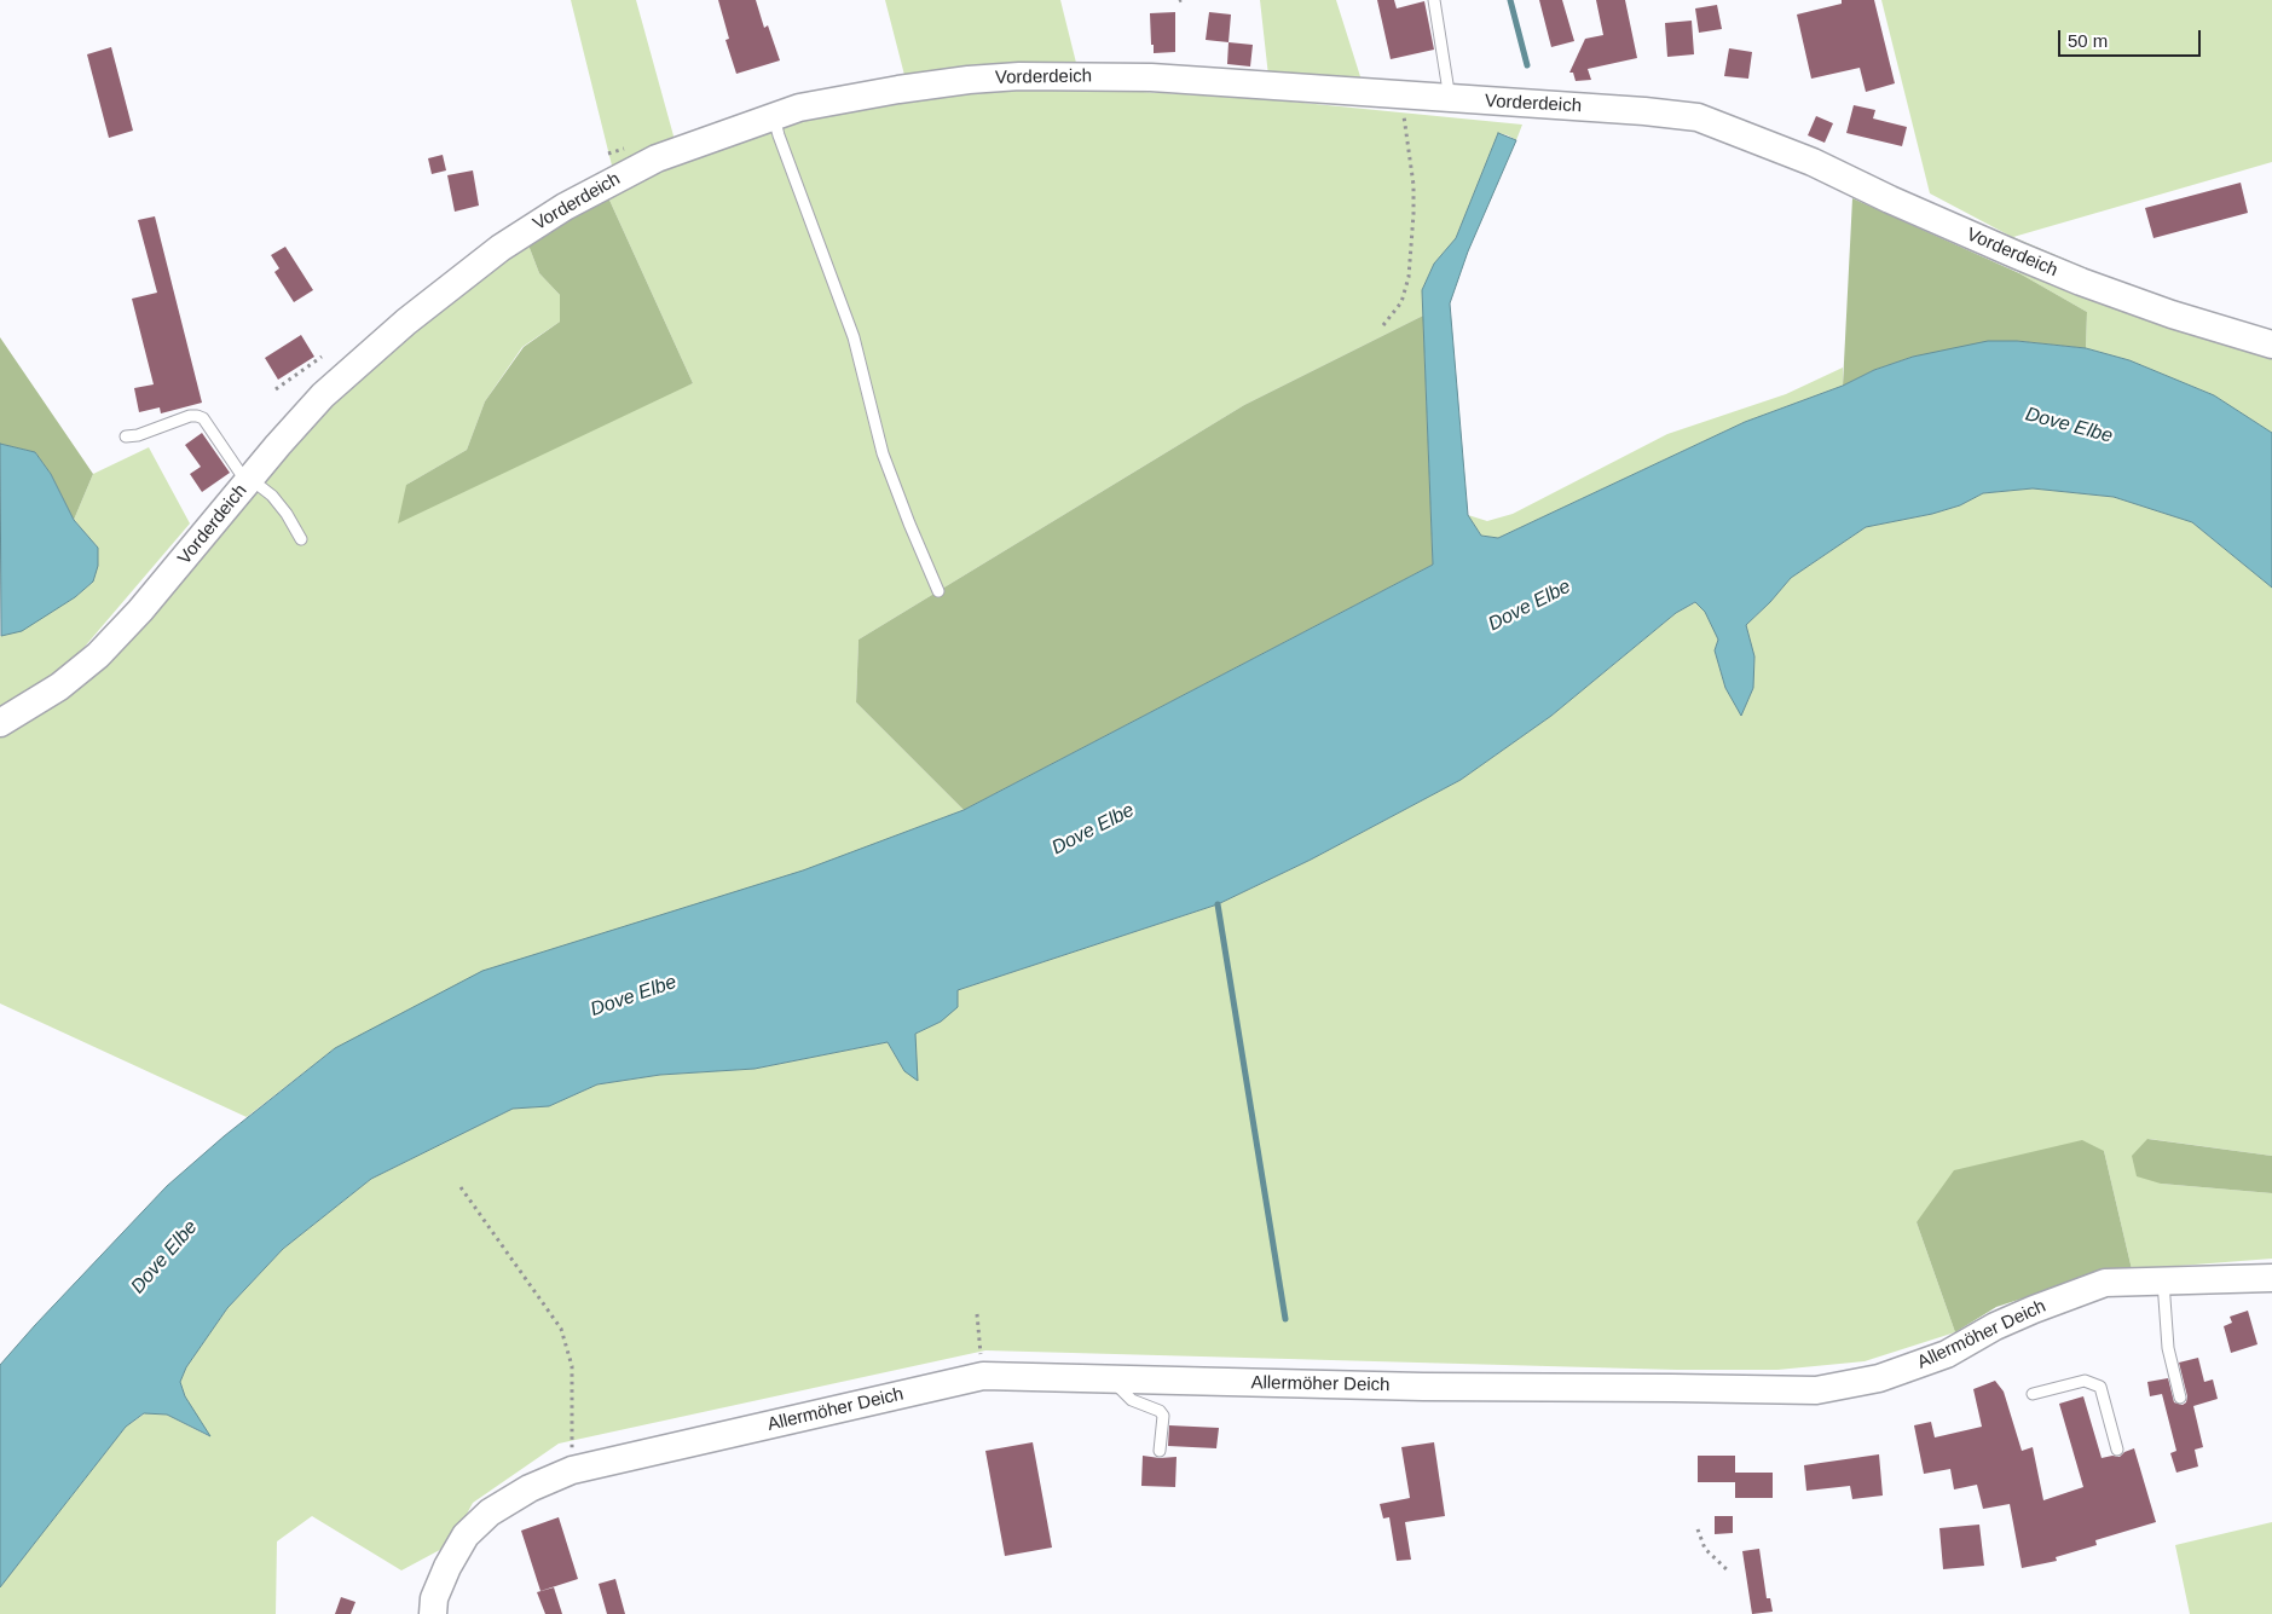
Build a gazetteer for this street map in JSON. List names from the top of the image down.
{
  "streets": {
    "street": ["Vorderdeich", "Allermöher Deich"]
  },
  "water": ["Dove Elbe"],
  "scale_bar": "50 m"
}
